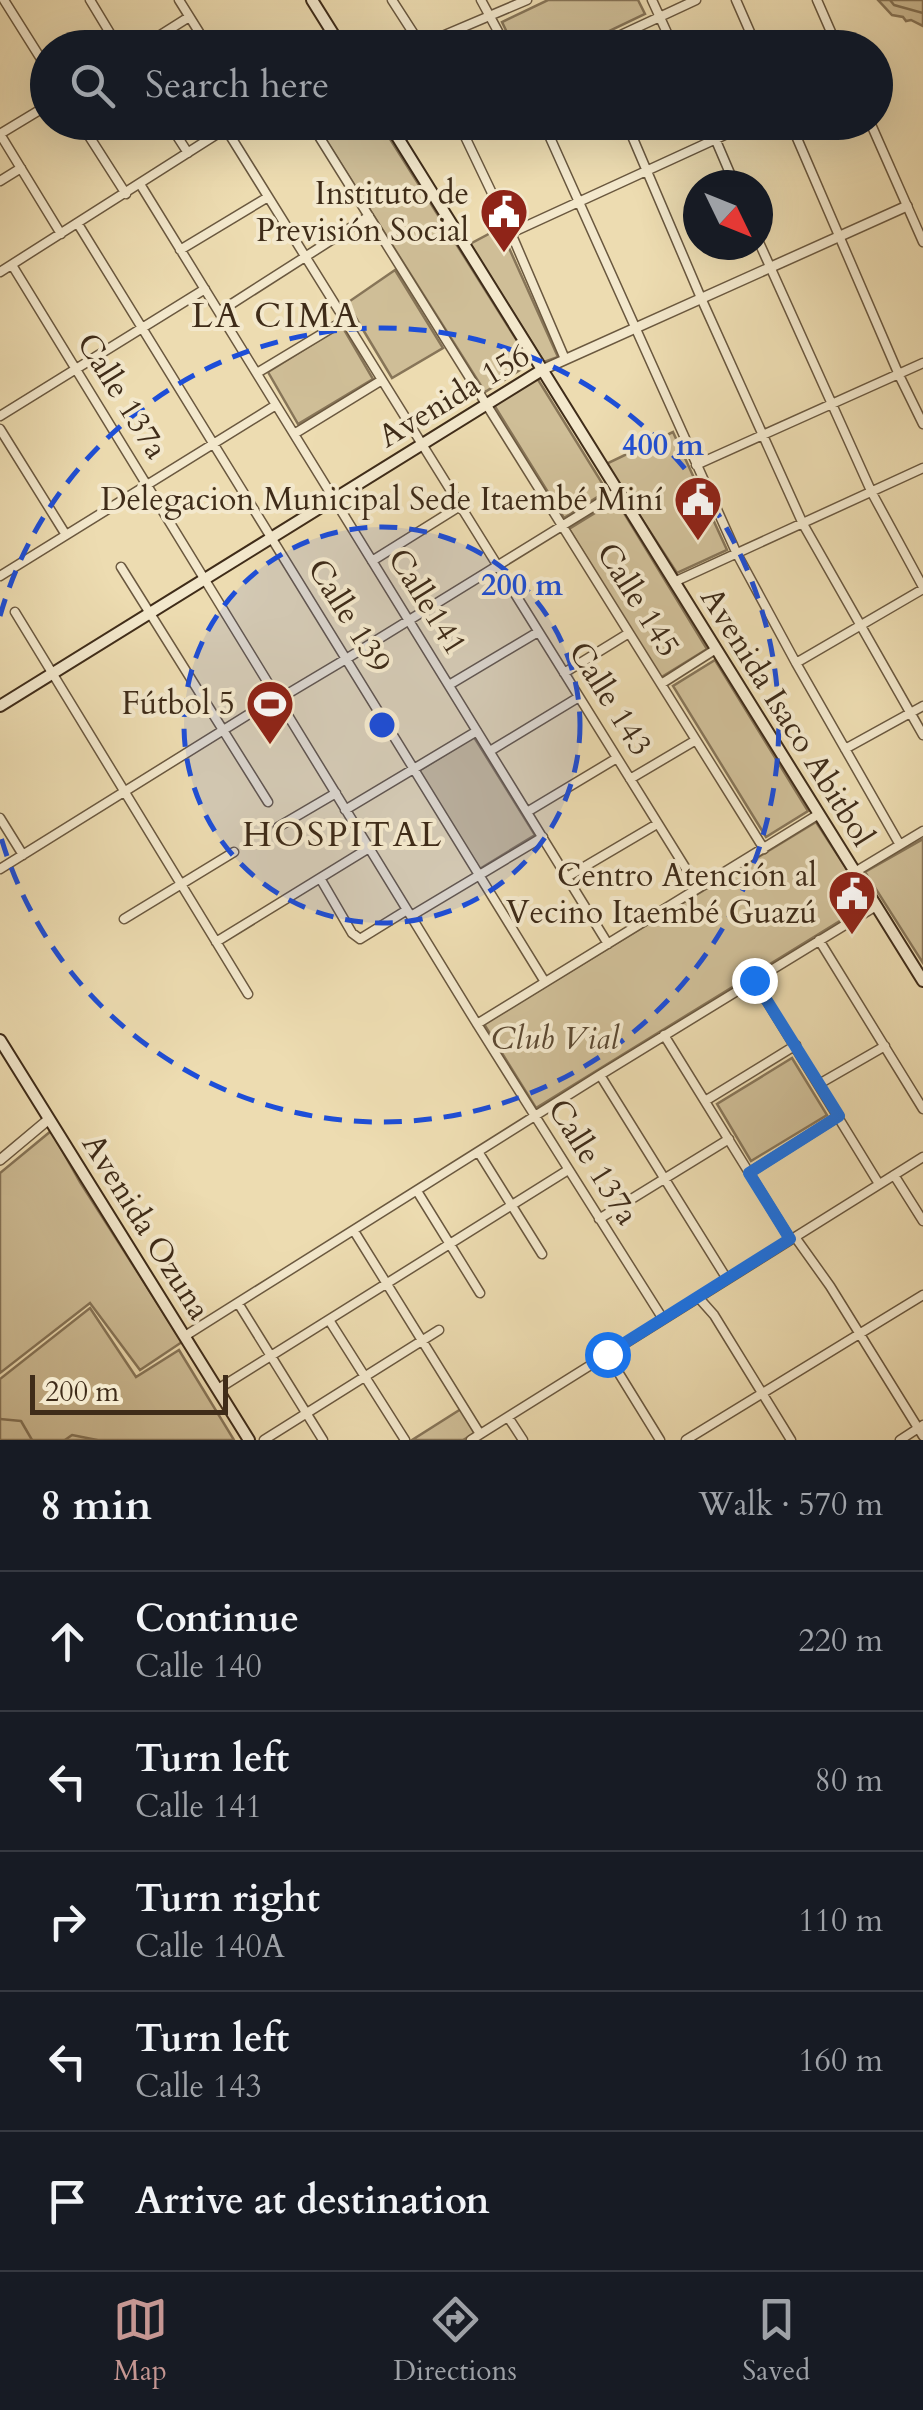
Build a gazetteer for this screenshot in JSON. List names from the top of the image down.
{
  "streets": {
    "main road": ["Avenida 156", "Avenida Isaco Abitbol", "Avenida Ozuna"],
    "street": [
      "Calle 137a",
      "Calle 145",
      "Calle141",
      "Calle 139",
      "Calle 143"
    ]
  },
  "crossings": [
    ["Calle 137a", "Avenida 156"],
    ["Avenida 156", "Calle 145"],
    ["Avenida 156", "Calle141"],
    ["Avenida 156", "Calle 139"],
    ["Avenida 156", "Calle 143"],
    ["Avenida 156", "Avenida Isaco Abitbol"]
  ],
  "districts": ["LA CIMA", "HOSPITAL"],
  "parks": ["Club Vial"],
  "places": {
    "public building": ["Instituto de Previsión Social", "Delegacion Municipal Sede Itaembé Miní", "Centro Atención al Vecino Itaembé Guazú"],
    "sports": ["Fútbol 5"]
  },
  "scale_bar": "200 m",
  "north": "bottom right",
  "page": {
    "search": "Search here",
    "scale": "200 m",
    "heading": ["8 min", "Walk · 570 m"],
    "list": [
      ["Continue", "Calle 140", "220 m"],
      ["Turn left", "Calle 141", "80 m"],
      ["Turn right", "Calle 140A", "110 m"],
      ["Turn left", "Calle 143", "160 m"],
      "Arrive at destination"
    ],
    "nav": ["Map", "Directions", "Saved"]
  },
  "rings": ["400 m", "200 m"]
}
